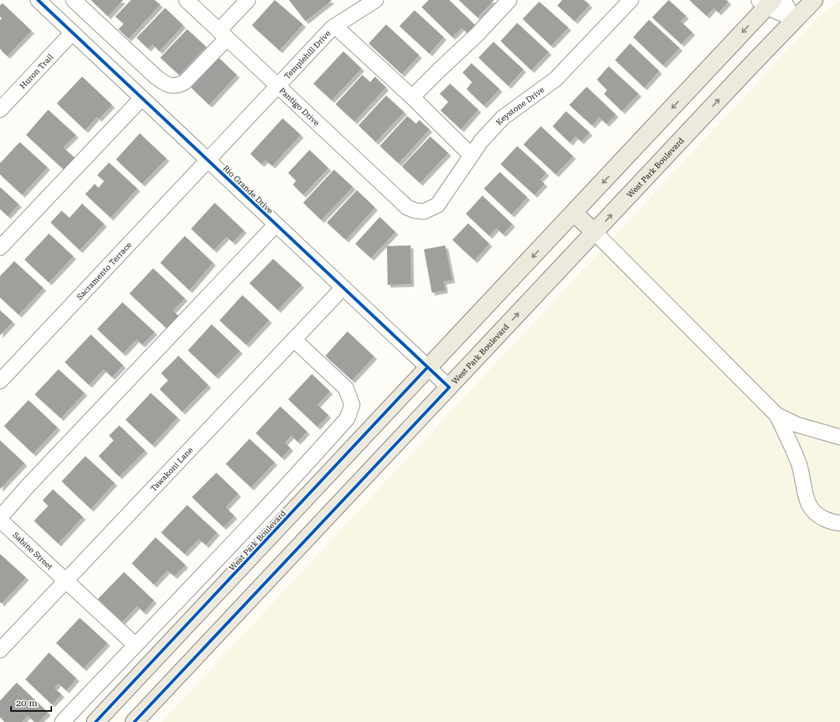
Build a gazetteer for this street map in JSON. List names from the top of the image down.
{
  "streets": {
    "main road": ["West Park Boulevard"],
    "street": [
      "Templehill Drive",
      "Huron Trail",
      "Keystone Drive",
      "Pantigo Drive",
      "Rio Grande Drive",
      "Sacramento Terrace",
      "Tawakoni Lane",
      "Sabine Street"
    ]
  },
  "crossings": [
    ["Templehill Drive", "Pantigo Drive"],
    ["Templehill Drive", "Rio Grande Drive"],
    ["Templehill Drive", "Sacramento Terrace"],
    ["Huron Trail", "Rio Grande Drive"],
    ["Keystone Drive", "Pantigo Drive"],
    ["West Park Boulevard", "Rio Grande Drive"],
    ["Rio Grande Drive", "Sacramento Terrace"],
    ["Rio Grande Drive", "Tawakoni Lane"],
    ["Tawakoni Lane", "Sabine Street"]
  ],
  "scale_bar": "20 m"
}
